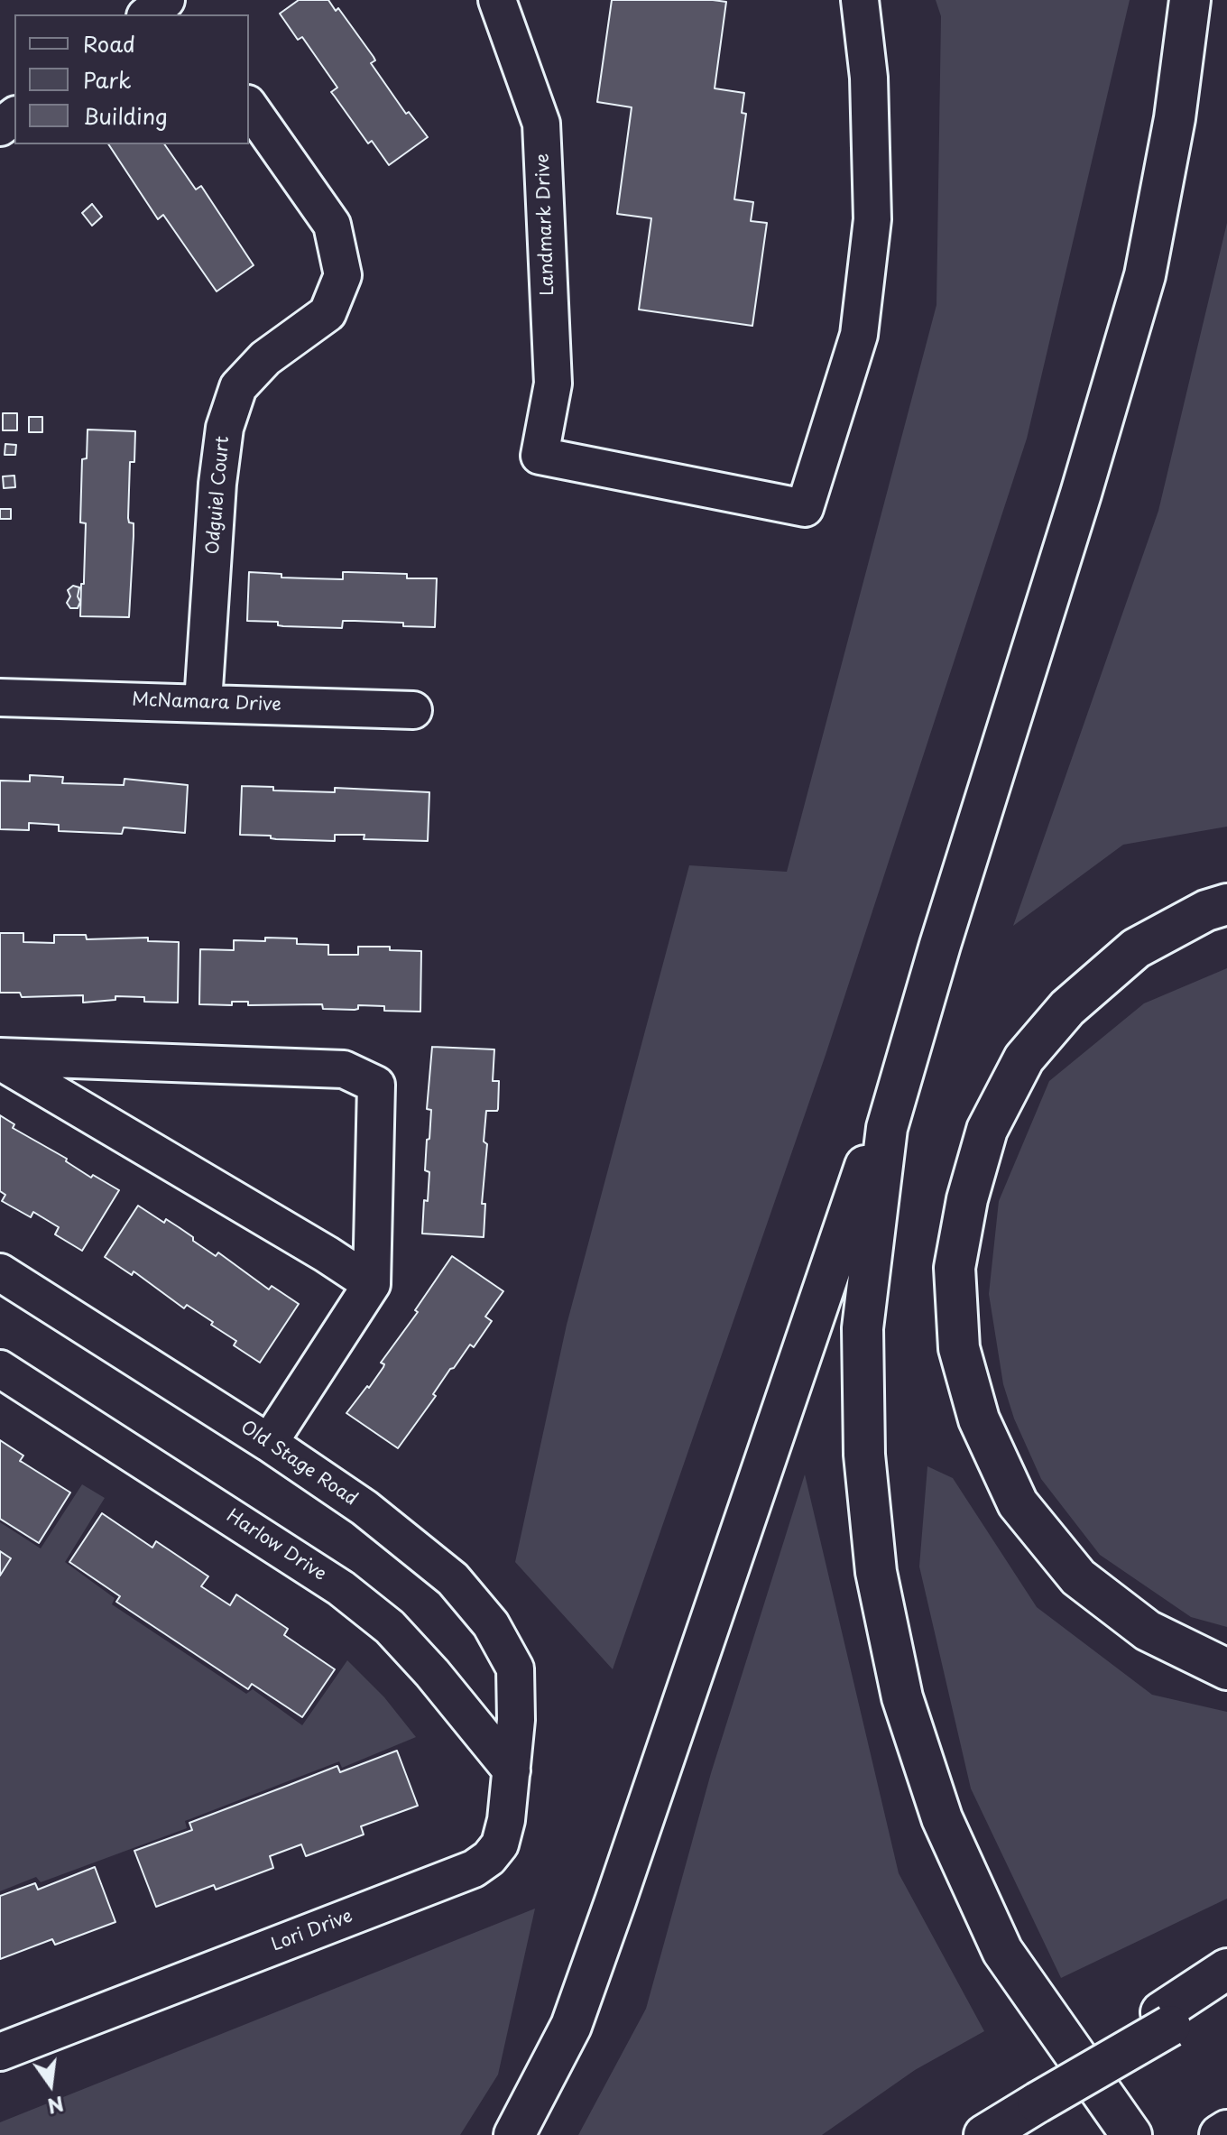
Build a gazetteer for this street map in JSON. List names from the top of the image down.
{
  "streets": {
    "street": [
      "Landmark Drive",
      "Odguiel Court",
      "McNamara Drive",
      "Old Stage Road",
      "Harlow Drive",
      "Lori Drive"
    ]
  },
  "crossings": [
    ["Odguiel Court", "McNamara Drive"],
    ["Old Stage Road", "Lori Drive"],
    ["Harlow Drive", "Lori Drive"]
  ],
  "legend": ["Road", "Park", "Building"],
  "north": "bottom"
}
